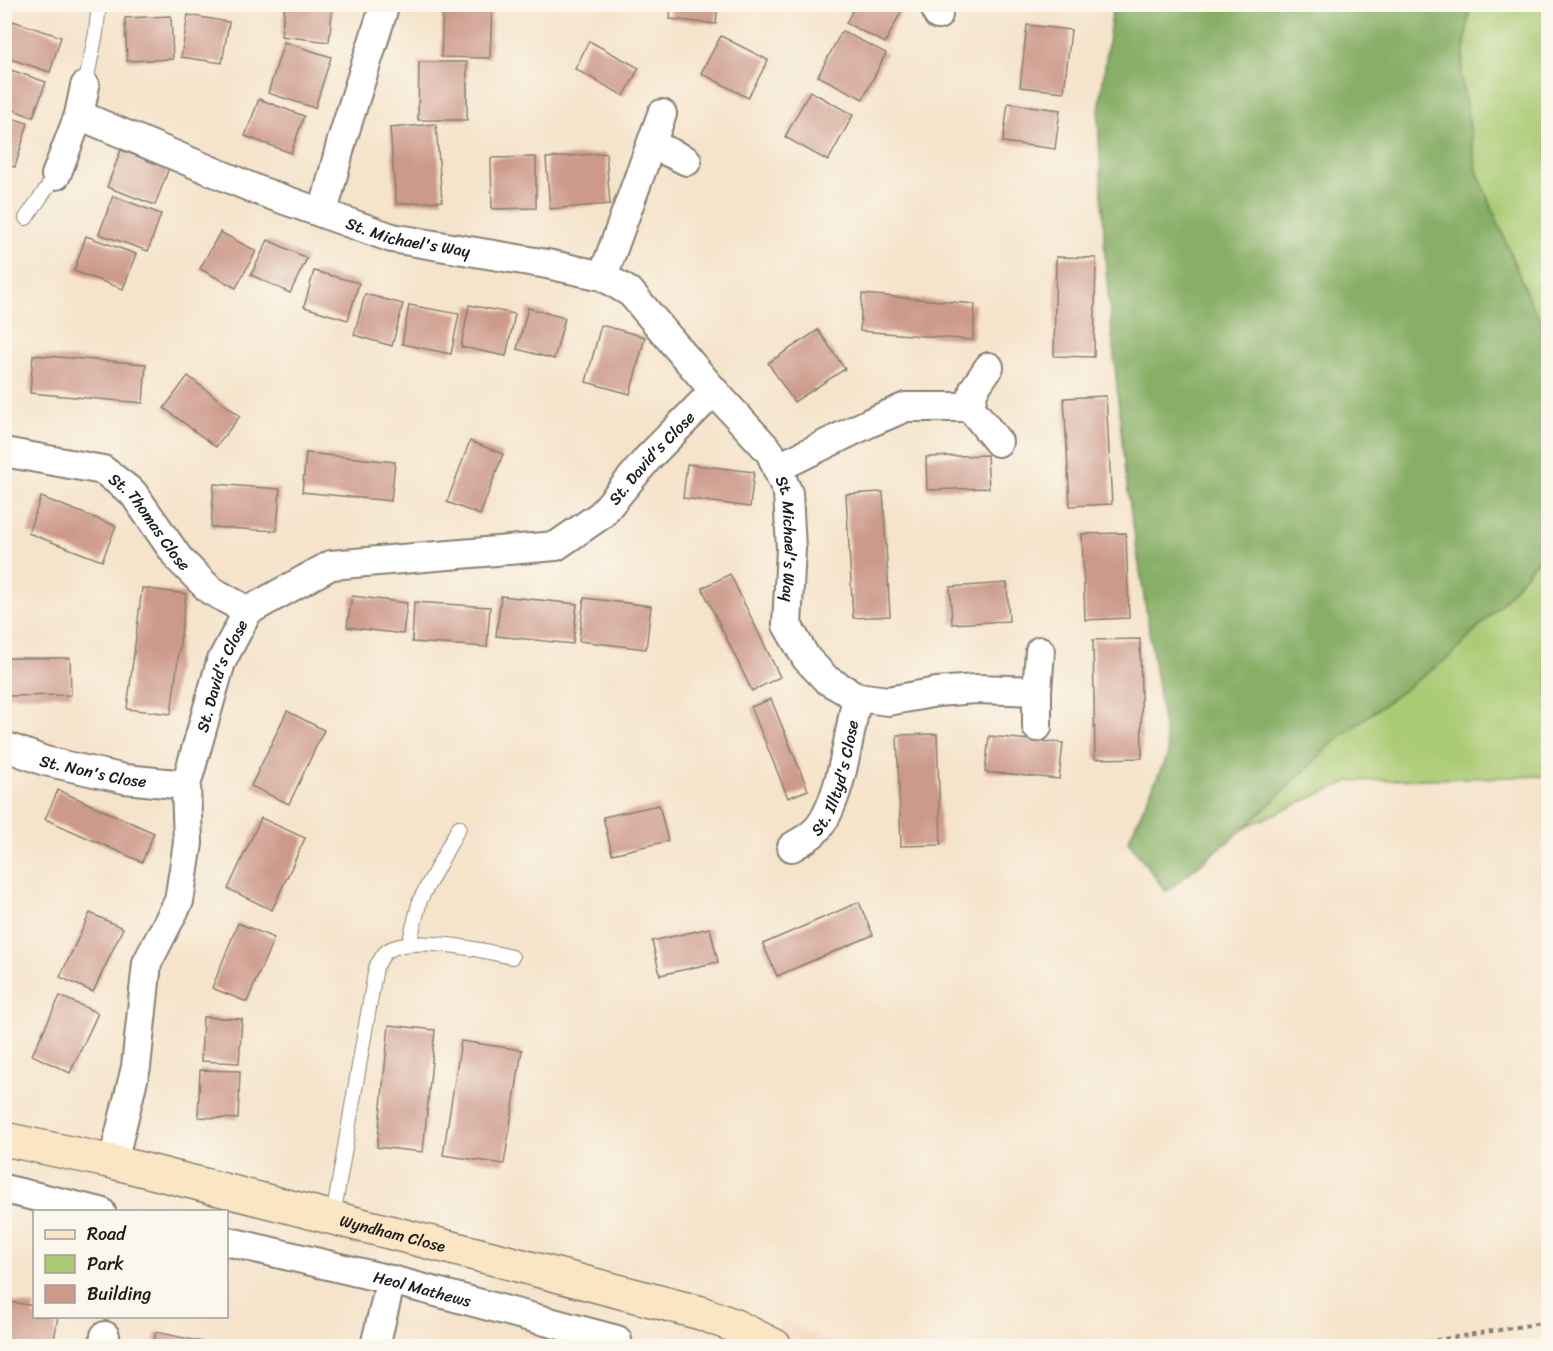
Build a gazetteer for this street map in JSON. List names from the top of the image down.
{
  "streets": {
    "street": [
      "St. Michael's Way",
      "St. David's Close",
      "St. Thomas Close",
      "St. Non's Close",
      "St. Illtyd's Close",
      "Wyndham Close",
      "Heol Mathews"
    ]
  },
  "crossings": [
    ["St. Michael's Way", "St. David's Close"],
    ["St. Michael's Way", "St. Illtyd's Close"],
    ["St. David's Close", "St. Thomas Close"],
    ["St. David's Close", "St. Non's Close"],
    ["St. David's Close", "Wyndham Close"]
  ],
  "legend": ["Road", "Park", "Building"]
}
